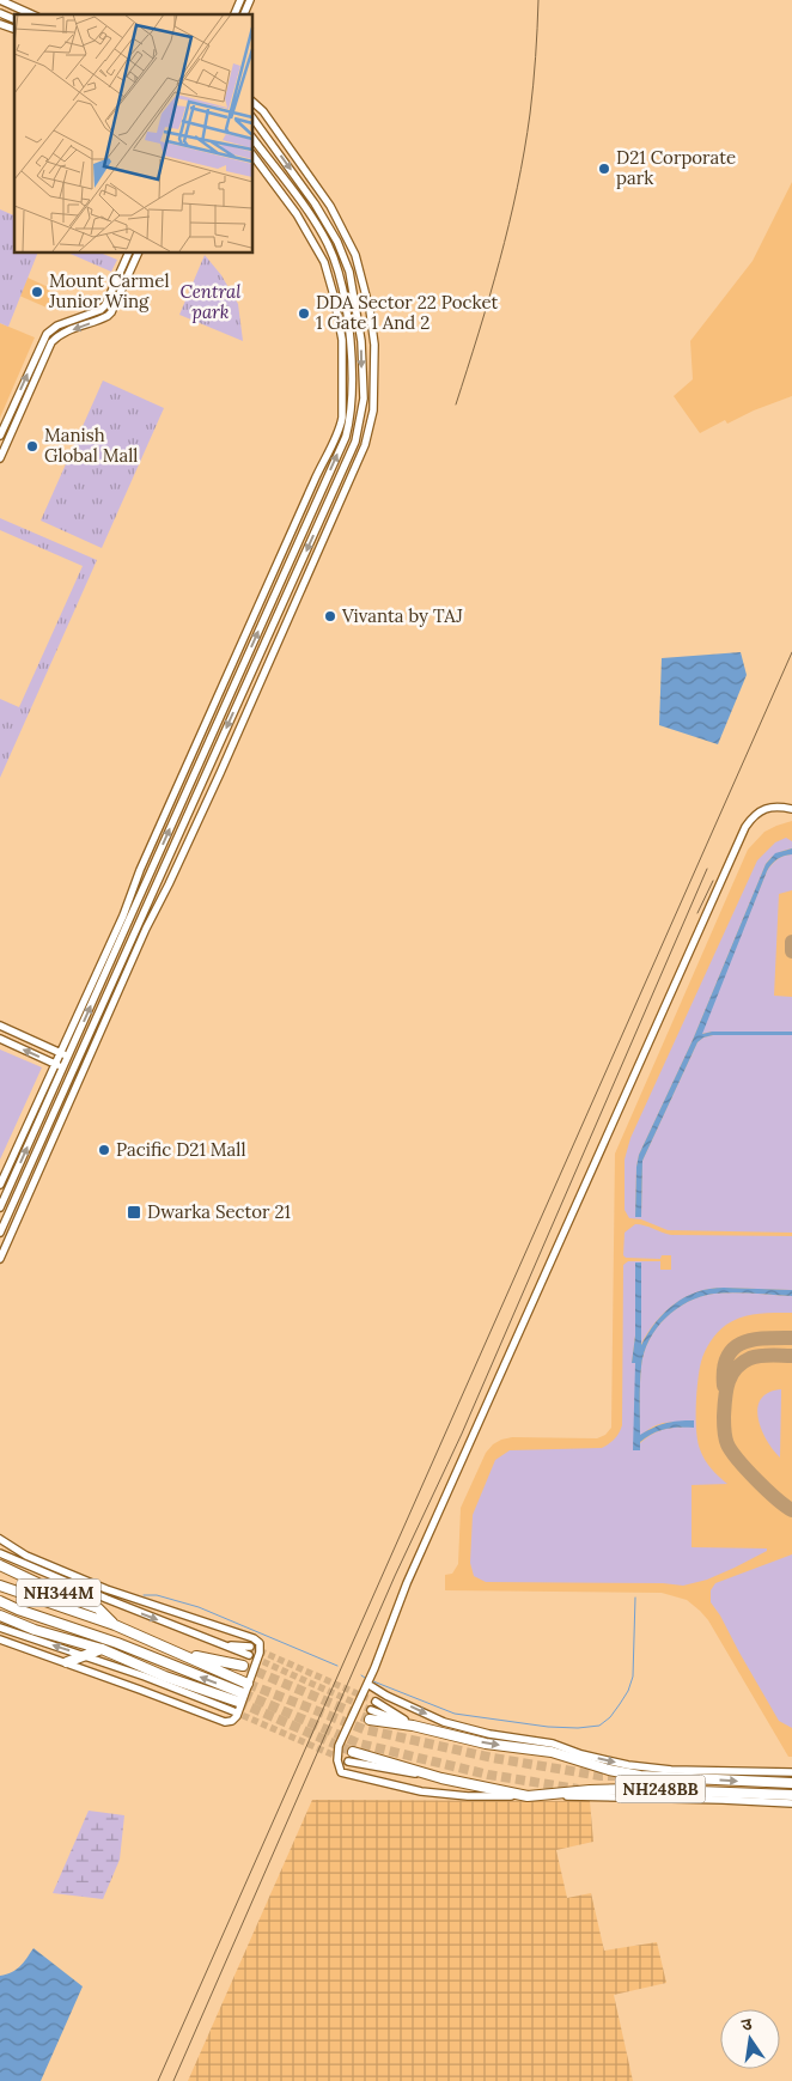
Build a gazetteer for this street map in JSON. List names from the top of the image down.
{
  "streets": {
    "highway": ["NH344M", "NH248BB"]
  },
  "parks": ["Central park"],
  "places": {
    "other": [
      "D21 Corporate park",
      "Mount Carmel Junior Wing",
      "DDA Sector 22 Pocket 1 Gate 1 And 2",
      "Manish Global Mall",
      "Vivanta by TAJ",
      "Pacific D21 Mall"
    ],
    "transit": ["Dwarka Sector 21"]
  },
  "north": "top"
}
